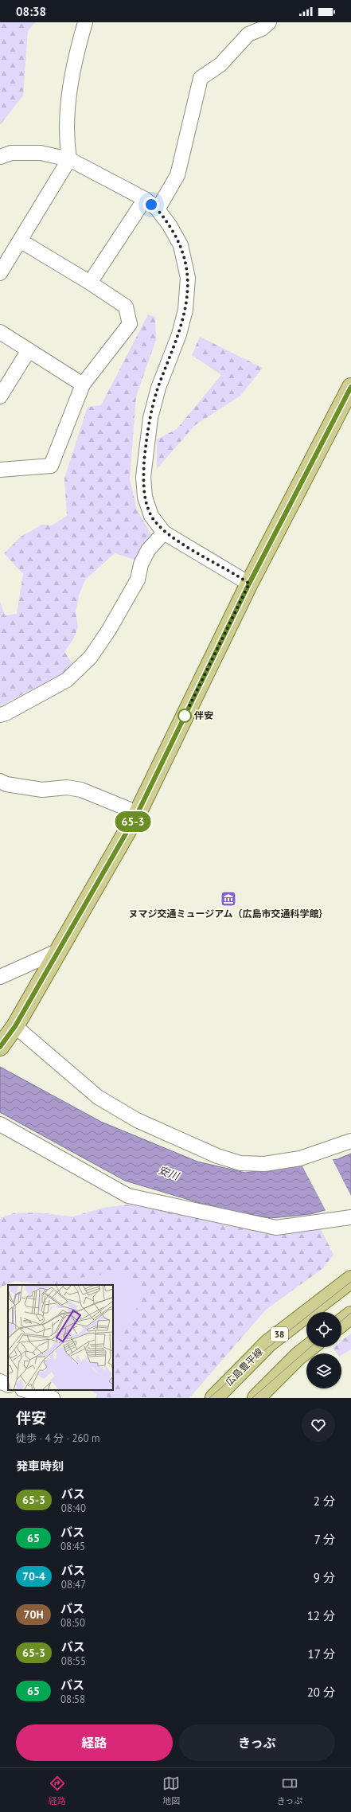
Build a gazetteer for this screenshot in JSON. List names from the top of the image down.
{
  "streets": {
    "main road": ["38", "広島豊平線"]
  },
  "water": ["安川"],
  "places": {
    "other": ["伴安"],
    "museum": ["ヌマジ交通ミュージアム（広島市交通科学館｝"]
  },
  "lines": ["bus line 65-3"],
  "page": {
    "status": "08:38",
    "on_map": "65-3",
    "heading": [
      ["伴安", "徒歩 · 4 分 · 260 m"],
      "発車時刻"
    ],
    "list": [
      {
        "mark": "65-3",
        "name": "バス",
        "note": "08:40",
        "value": "2 分"
      },
      {
        "mark": "65",
        "name": "バス",
        "note": "08:45",
        "value": "7 分"
      },
      {
        "mark": "70-4",
        "name": "バス",
        "note": "08:47",
        "value": "9 分"
      },
      {
        "mark": "70H",
        "name": "バス",
        "note": "08:50",
        "value": "12 分"
      },
      {
        "mark": "65-3",
        "name": "バス",
        "note": "08:55",
        "value": "17 分"
      },
      {
        "mark": "65",
        "name": "バス",
        "note": "08:58",
        "value": "20 分"
      }
    ],
    "buttons": ["経路", "きっぷ"],
    "tabs": ["経路", "地図", "きっぷ"]
  }
}
